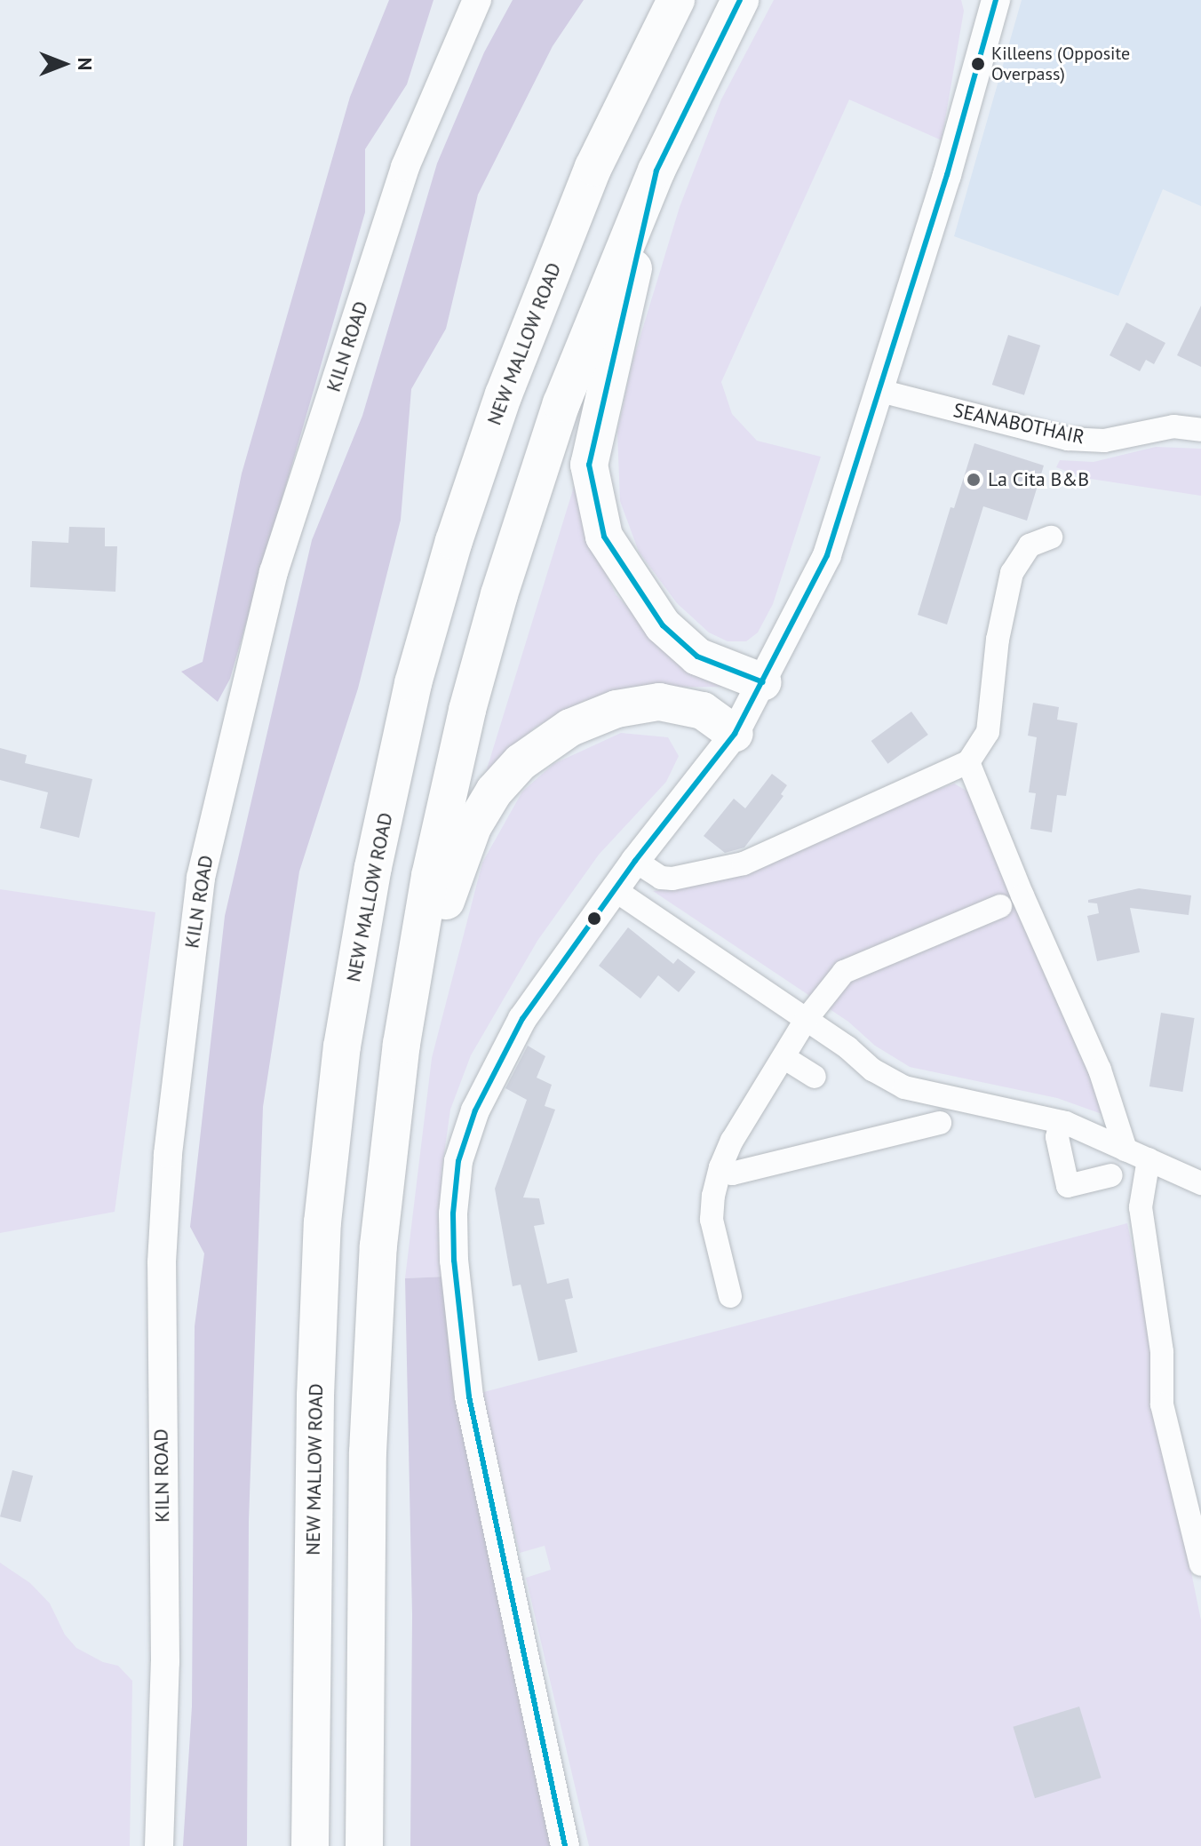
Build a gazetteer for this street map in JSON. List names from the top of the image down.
{
  "streets": {
    "highway": ["NEW MALLOW ROAD"],
    "street": ["KILN ROAD", "SEANABOTHAIR"]
  },
  "places": ["Killeens (Opposite Overpass)", "La Cita B&B"],
  "north": "right"
}
